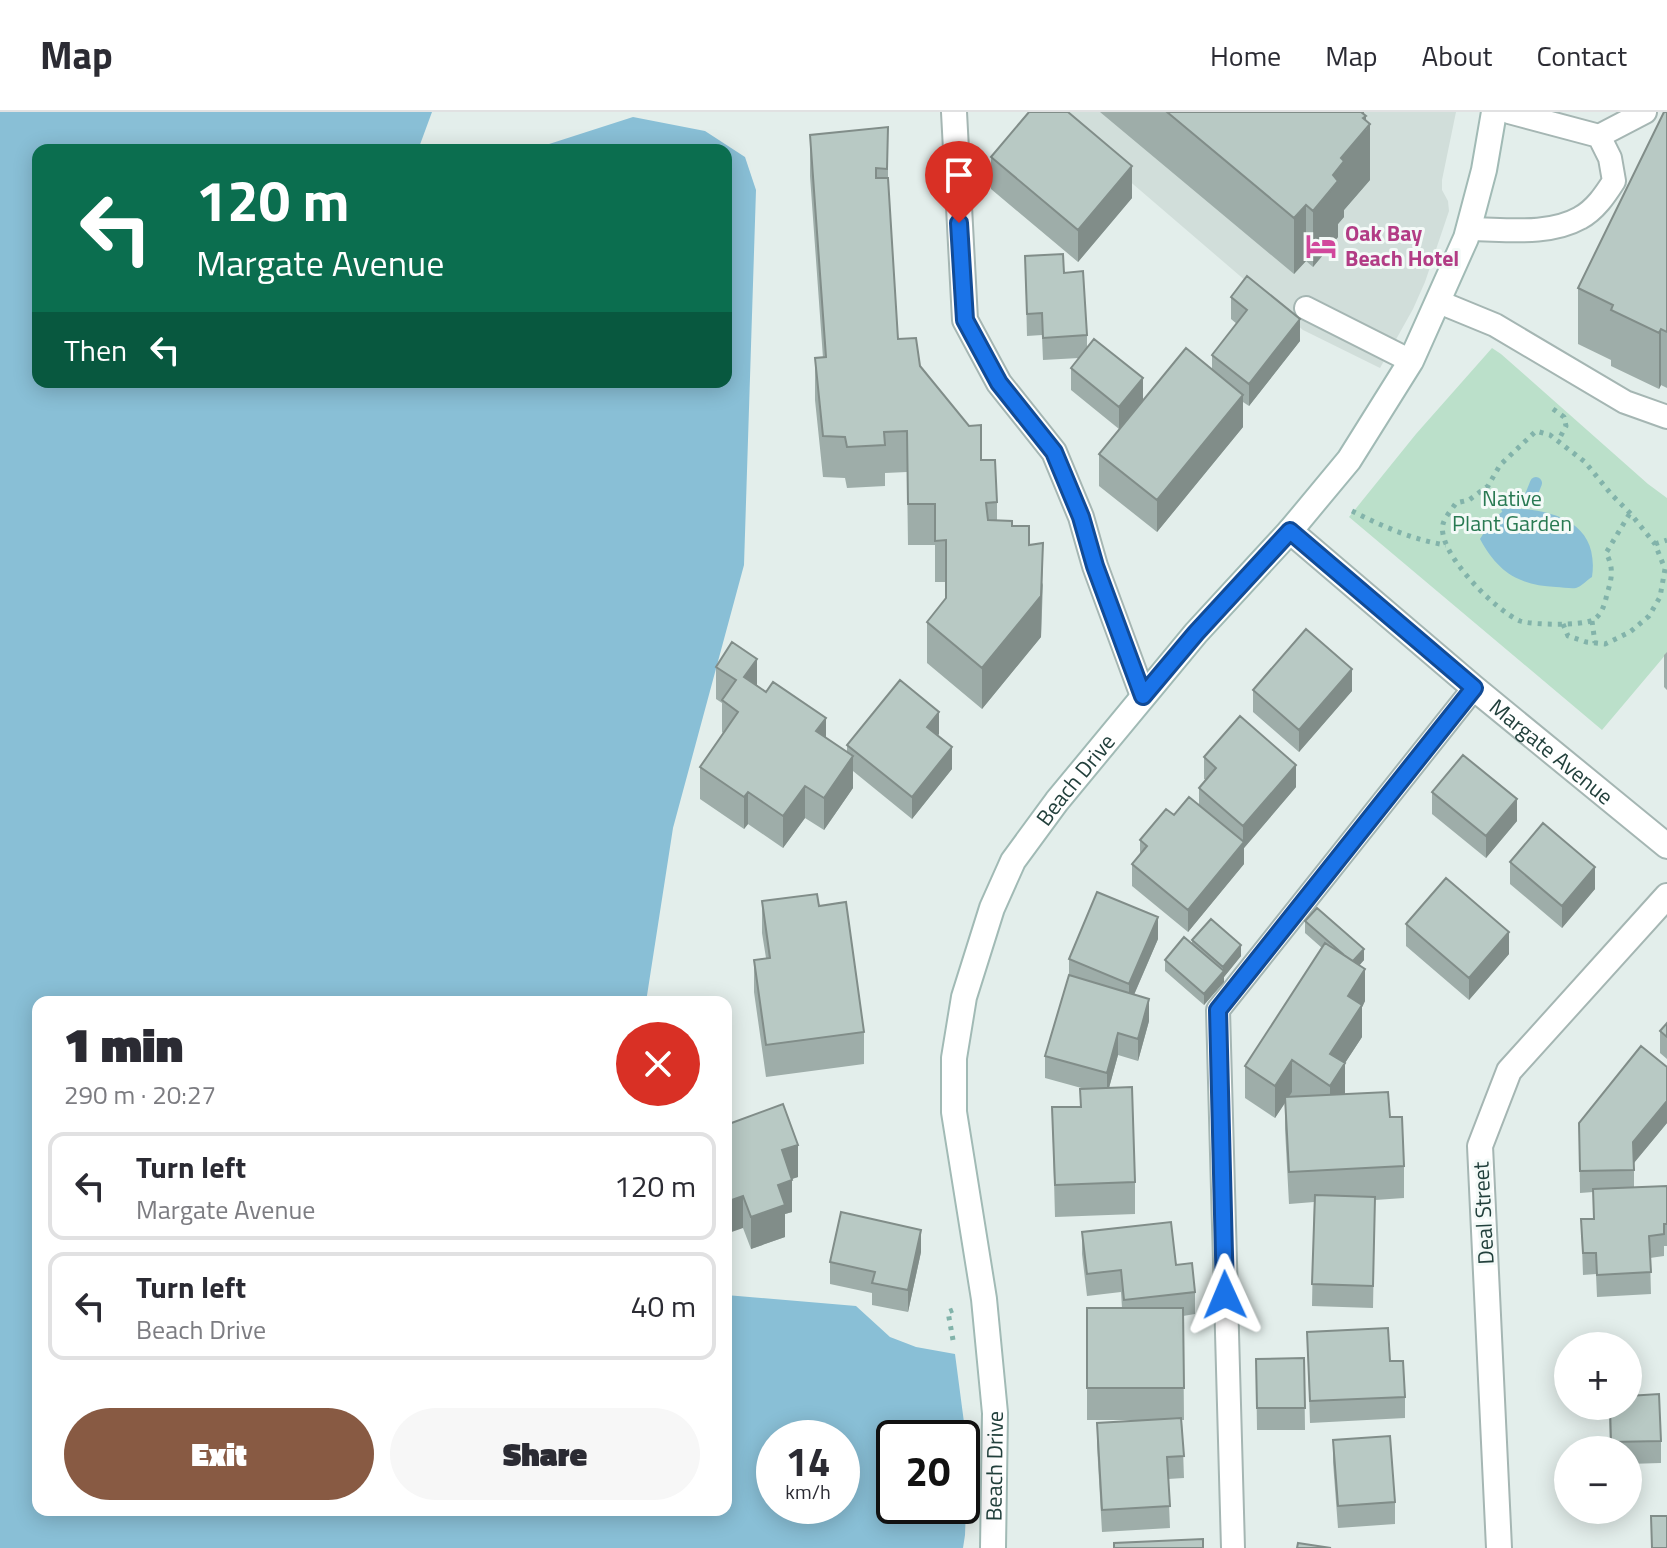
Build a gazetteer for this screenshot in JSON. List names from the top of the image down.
{
  "streets": {
    "street": ["Margate Avenue", "Beach Drive", "Deal Street"]
  },
  "crossings": [
    ["Margate Avenue", "Beach Drive"]
  ],
  "parks": ["Native Plant Garden"],
  "places": {
    "hotel": ["Oak Bay Beach Hotel"]
  },
  "page": {
    "header": "Map",
    "nav": [
      "Home",
      "Map",
      "About",
      "Contact"
    ],
    "turn": ["120 m", "Margate Avenue"],
    "then": "Then",
    "heading": ["1 min", "290 m · 20:27"],
    "list": [
      {
        "name": "Turn left",
        "note": "Margate Avenue",
        "value": "120 m"
      },
      {
        "name": "Turn left",
        "note": "Beach Drive",
        "value": "40 m"
      }
    ],
    "map_buttons": ["+", "−"],
    "buttons": ["Exit", "Share"],
    "speed": "14 km/h",
    "limit": "20"
  }
}
